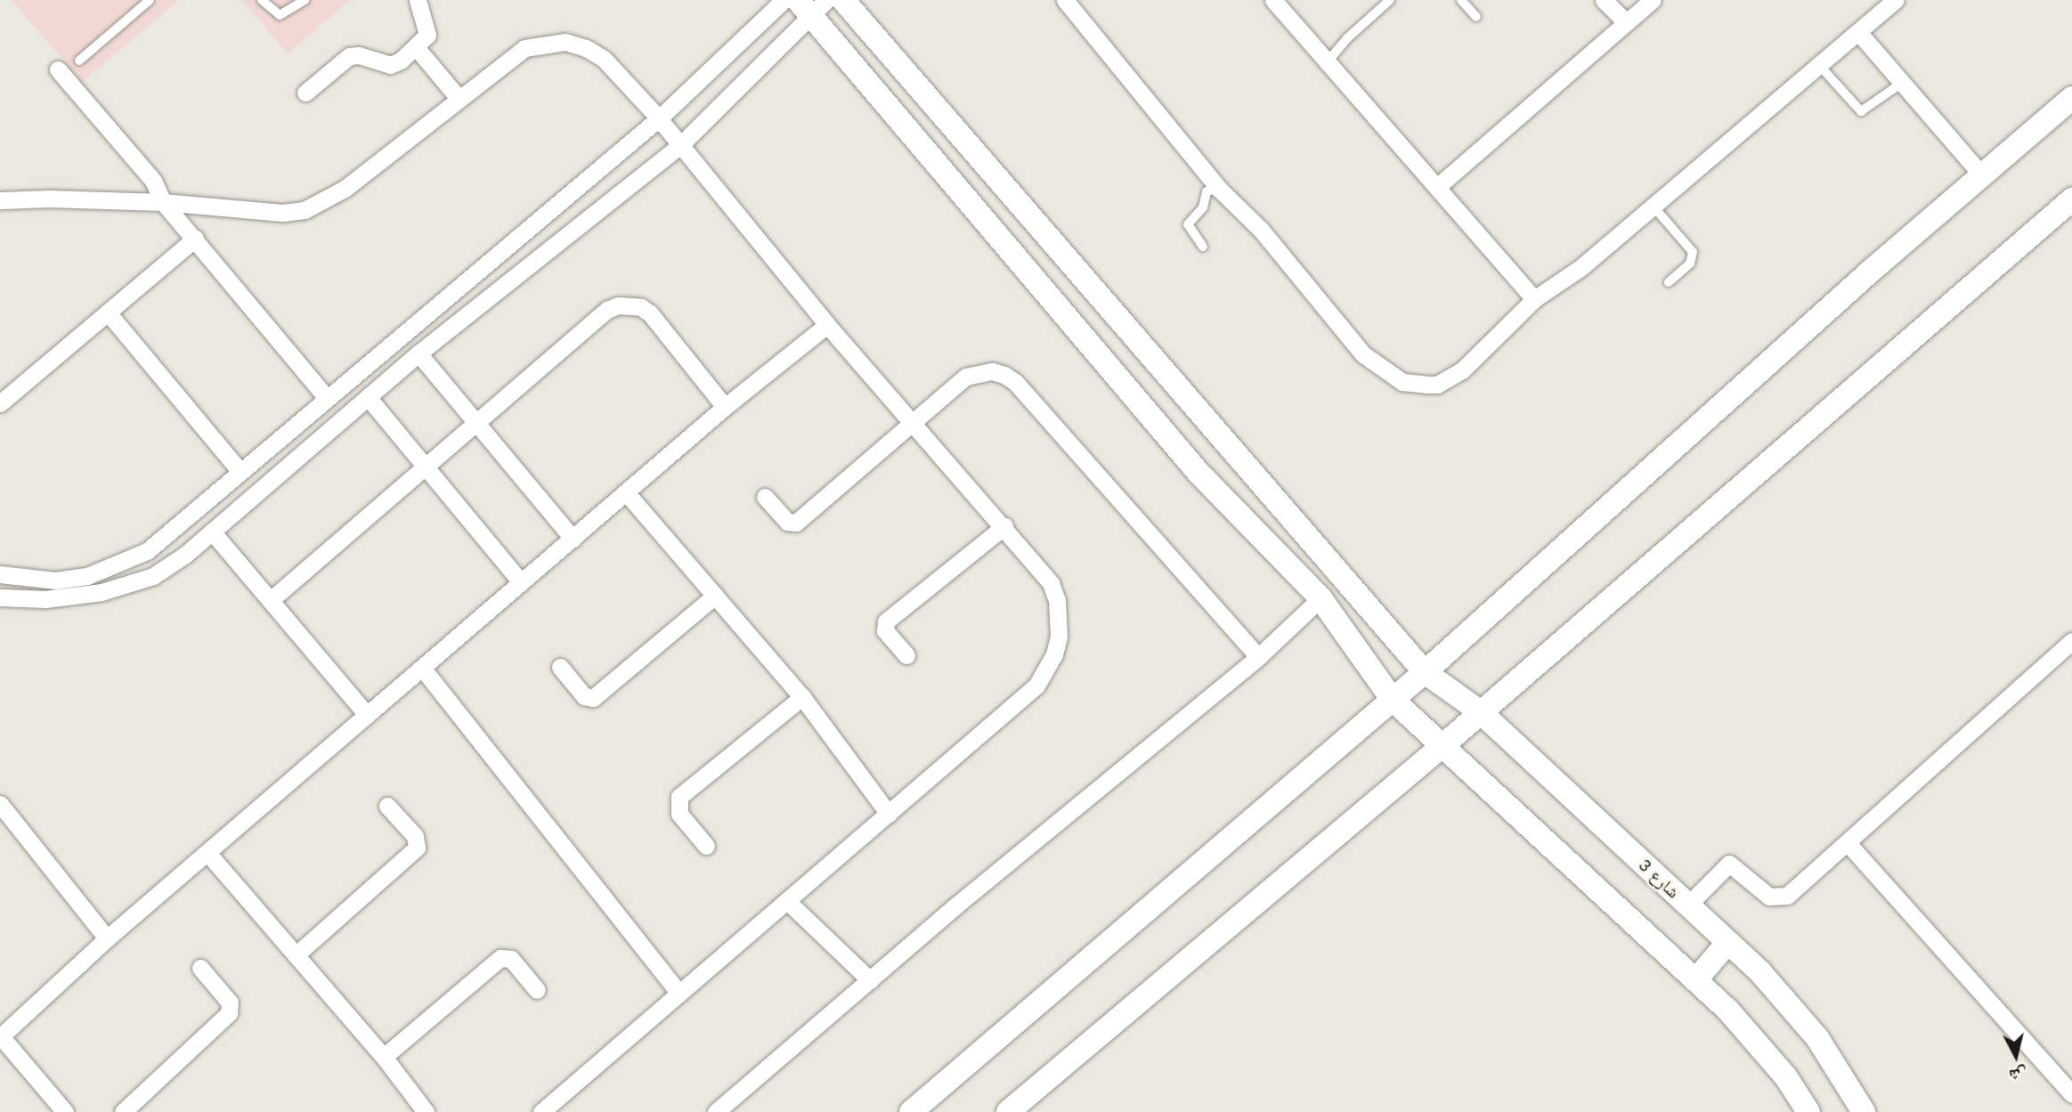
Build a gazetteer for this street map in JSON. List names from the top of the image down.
{
  "streets": {
    "street": ["شارع 3"]
  },
  "north": "bottom"
}
